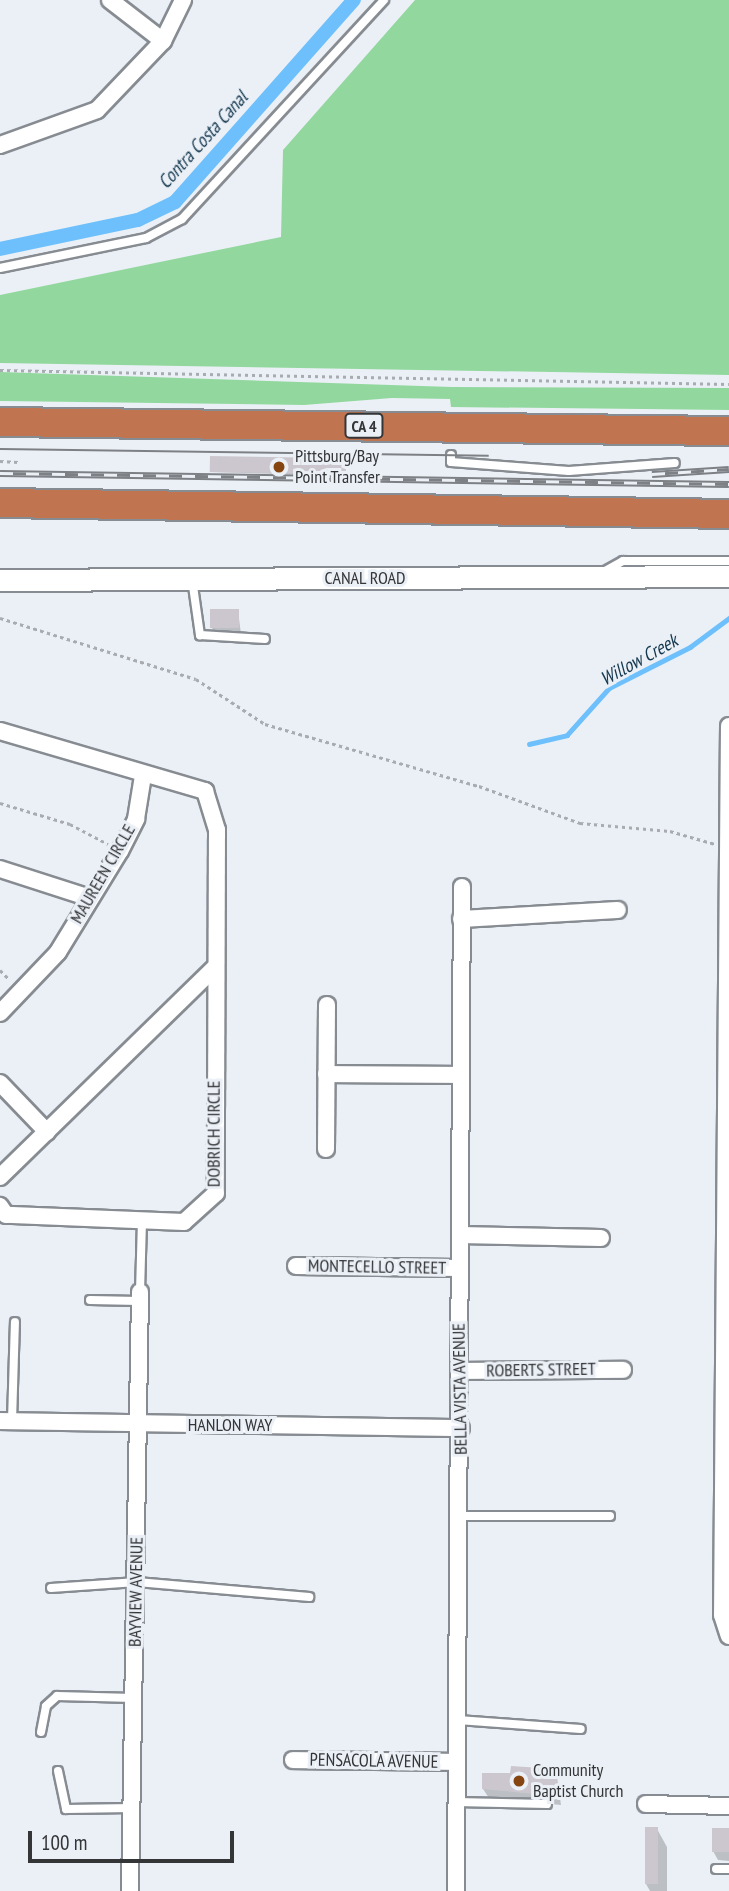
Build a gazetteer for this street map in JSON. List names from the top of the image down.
{
  "streets": {
    "highway": ["CA 4"],
    "street": [
      "CANAL ROAD",
      "MAUREEN CIRCLE",
      "DOBRICH CIRCLE",
      "MONTECELLO STREET",
      "ROBERTS STREET",
      "BELLA VISTA AVENUE",
      "HANLON WAY",
      "BAYVIEW AVENUE",
      "PENSACOLA AVENUE"
    ]
  },
  "crossings": [
    ["MAUREEN CIRCLE", "DOBRICH CIRCLE"],
    ["MONTECELLO STREET", "BELLA VISTA AVENUE"],
    ["ROBERTS STREET", "BELLA VISTA AVENUE"],
    ["BELLA VISTA AVENUE", "HANLON WAY"],
    ["BELLA VISTA AVENUE", "PENSACOLA AVENUE"],
    ["HANLON WAY", "BAYVIEW AVENUE"]
  ],
  "water": ["Contra Costa Canal", "Willow Creek"],
  "places": ["Pittsburg/Bay Point Transfer", "Community Baptist Church"],
  "scale_bar": "100 m"
}
